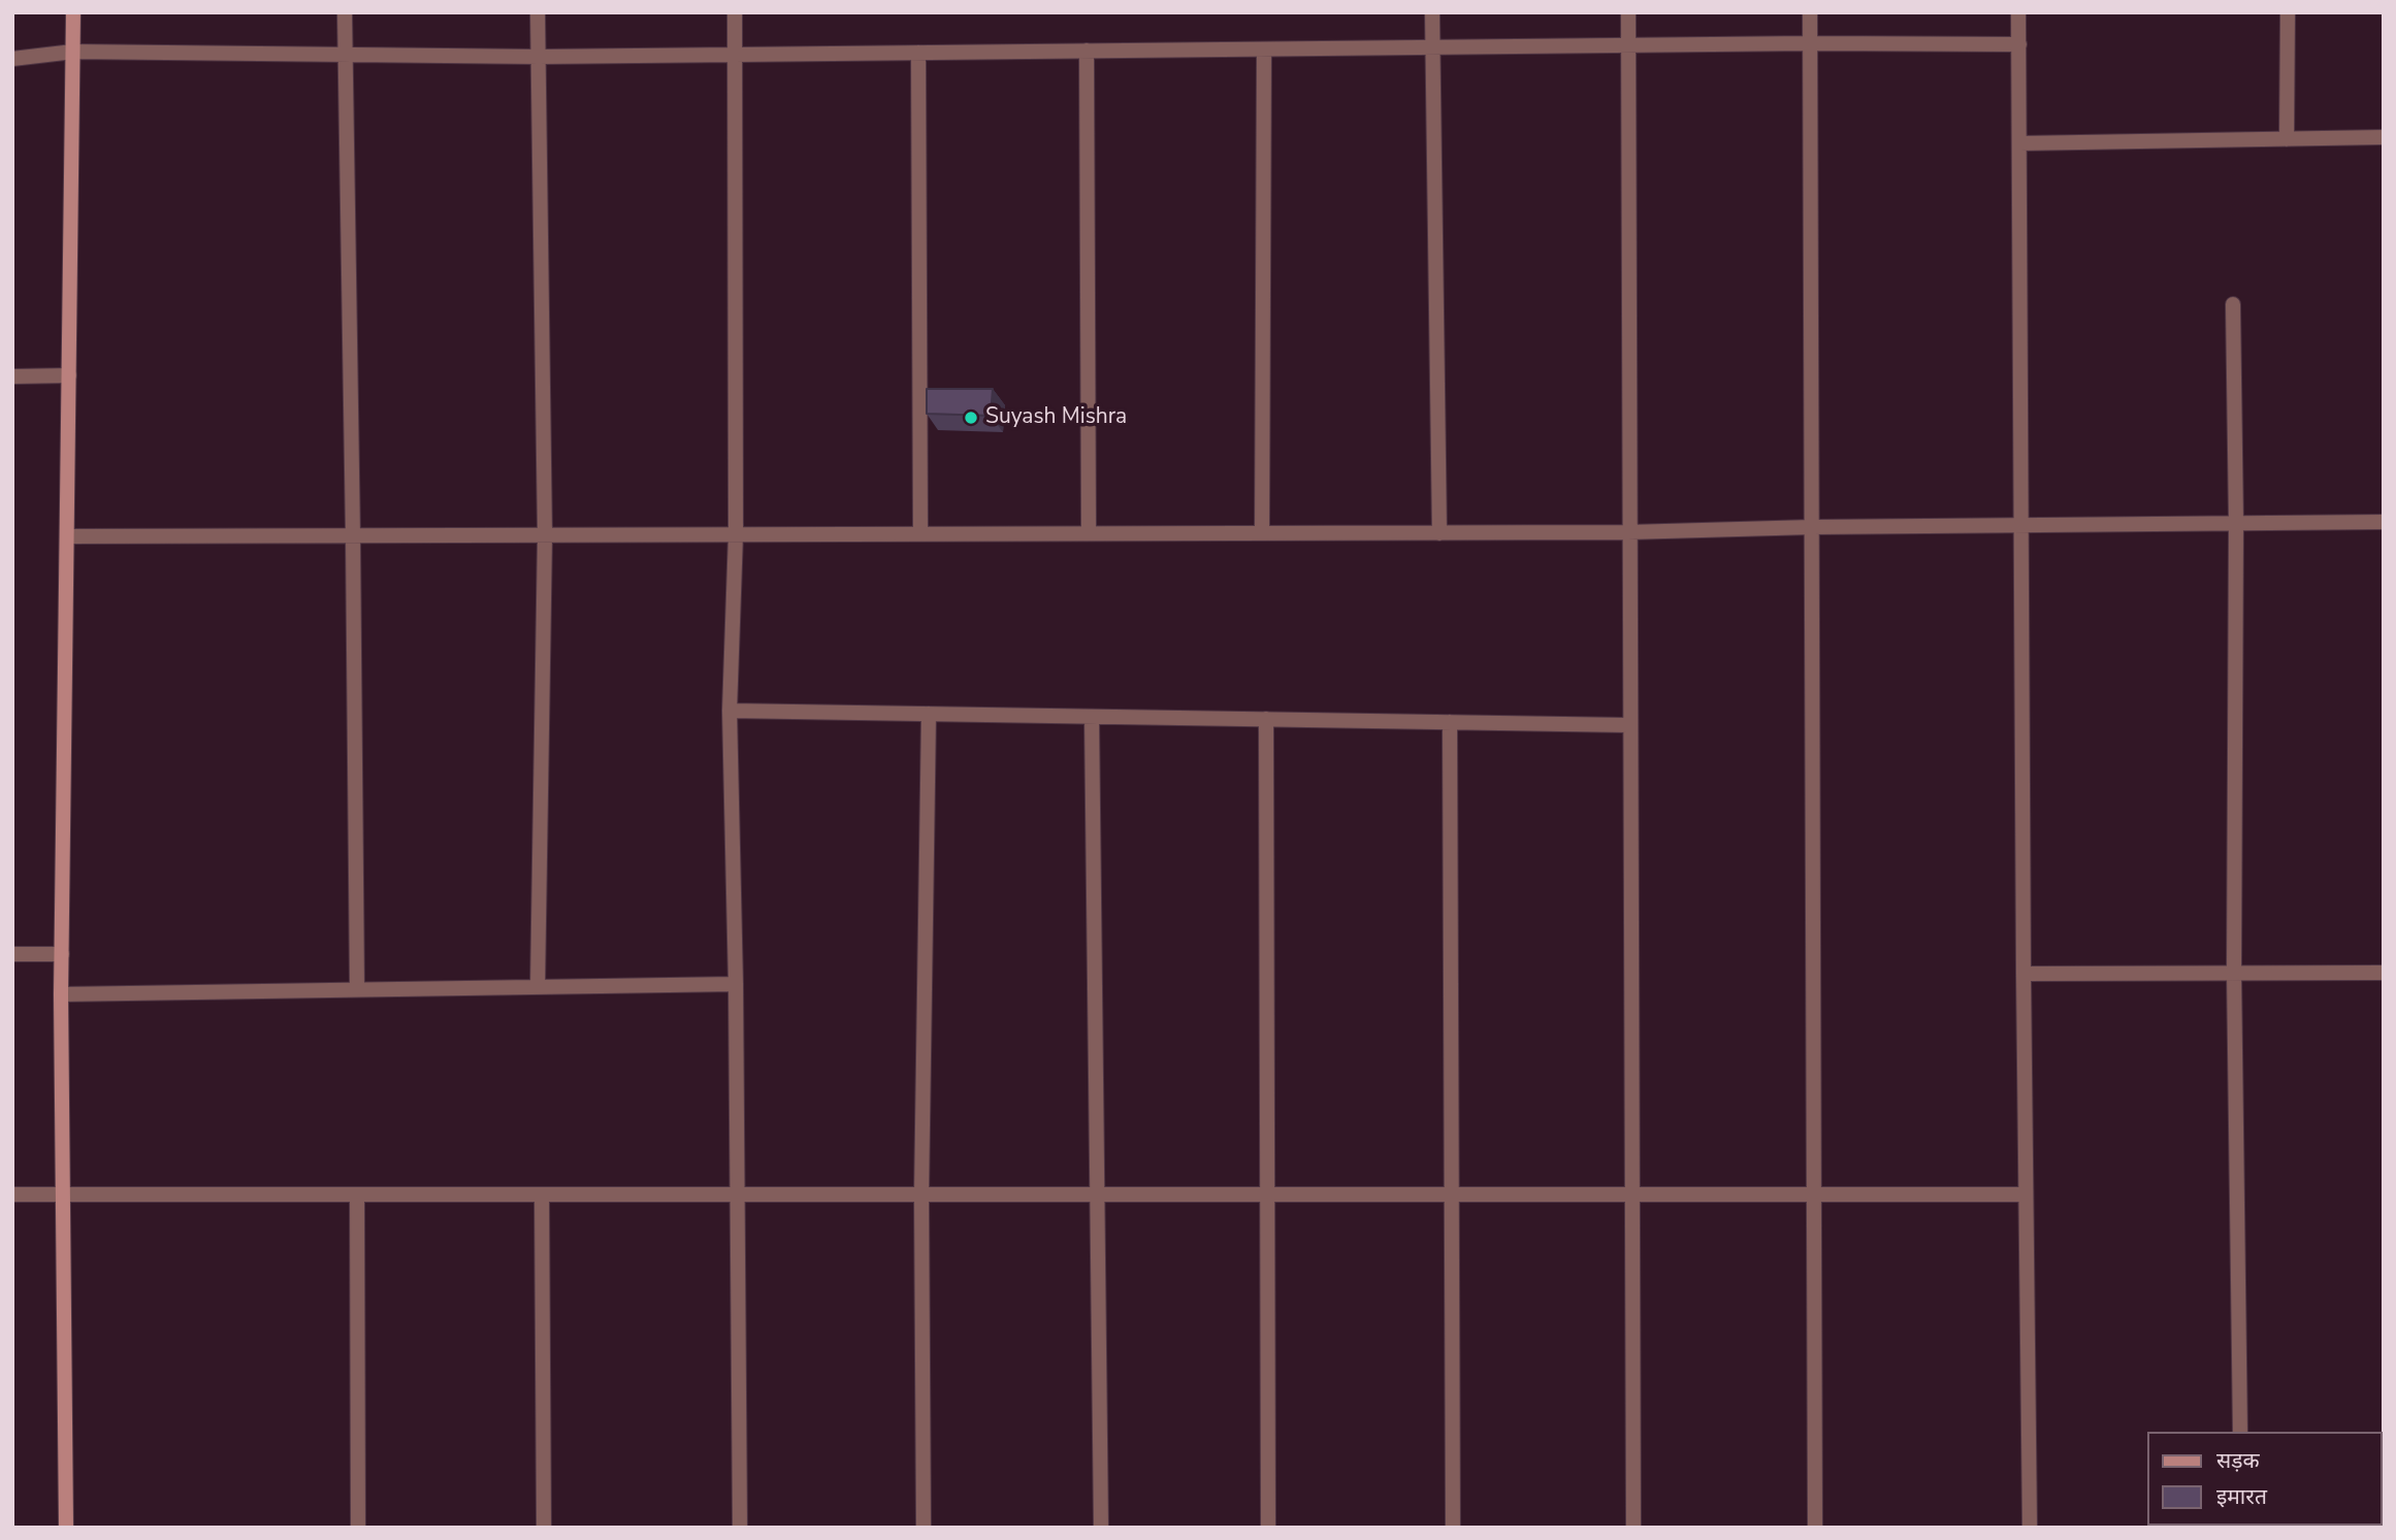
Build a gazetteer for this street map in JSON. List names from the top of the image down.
{
  "places": ["Suyash Mishra"],
  "legend": ["सड़क", "इमारत"]
}
